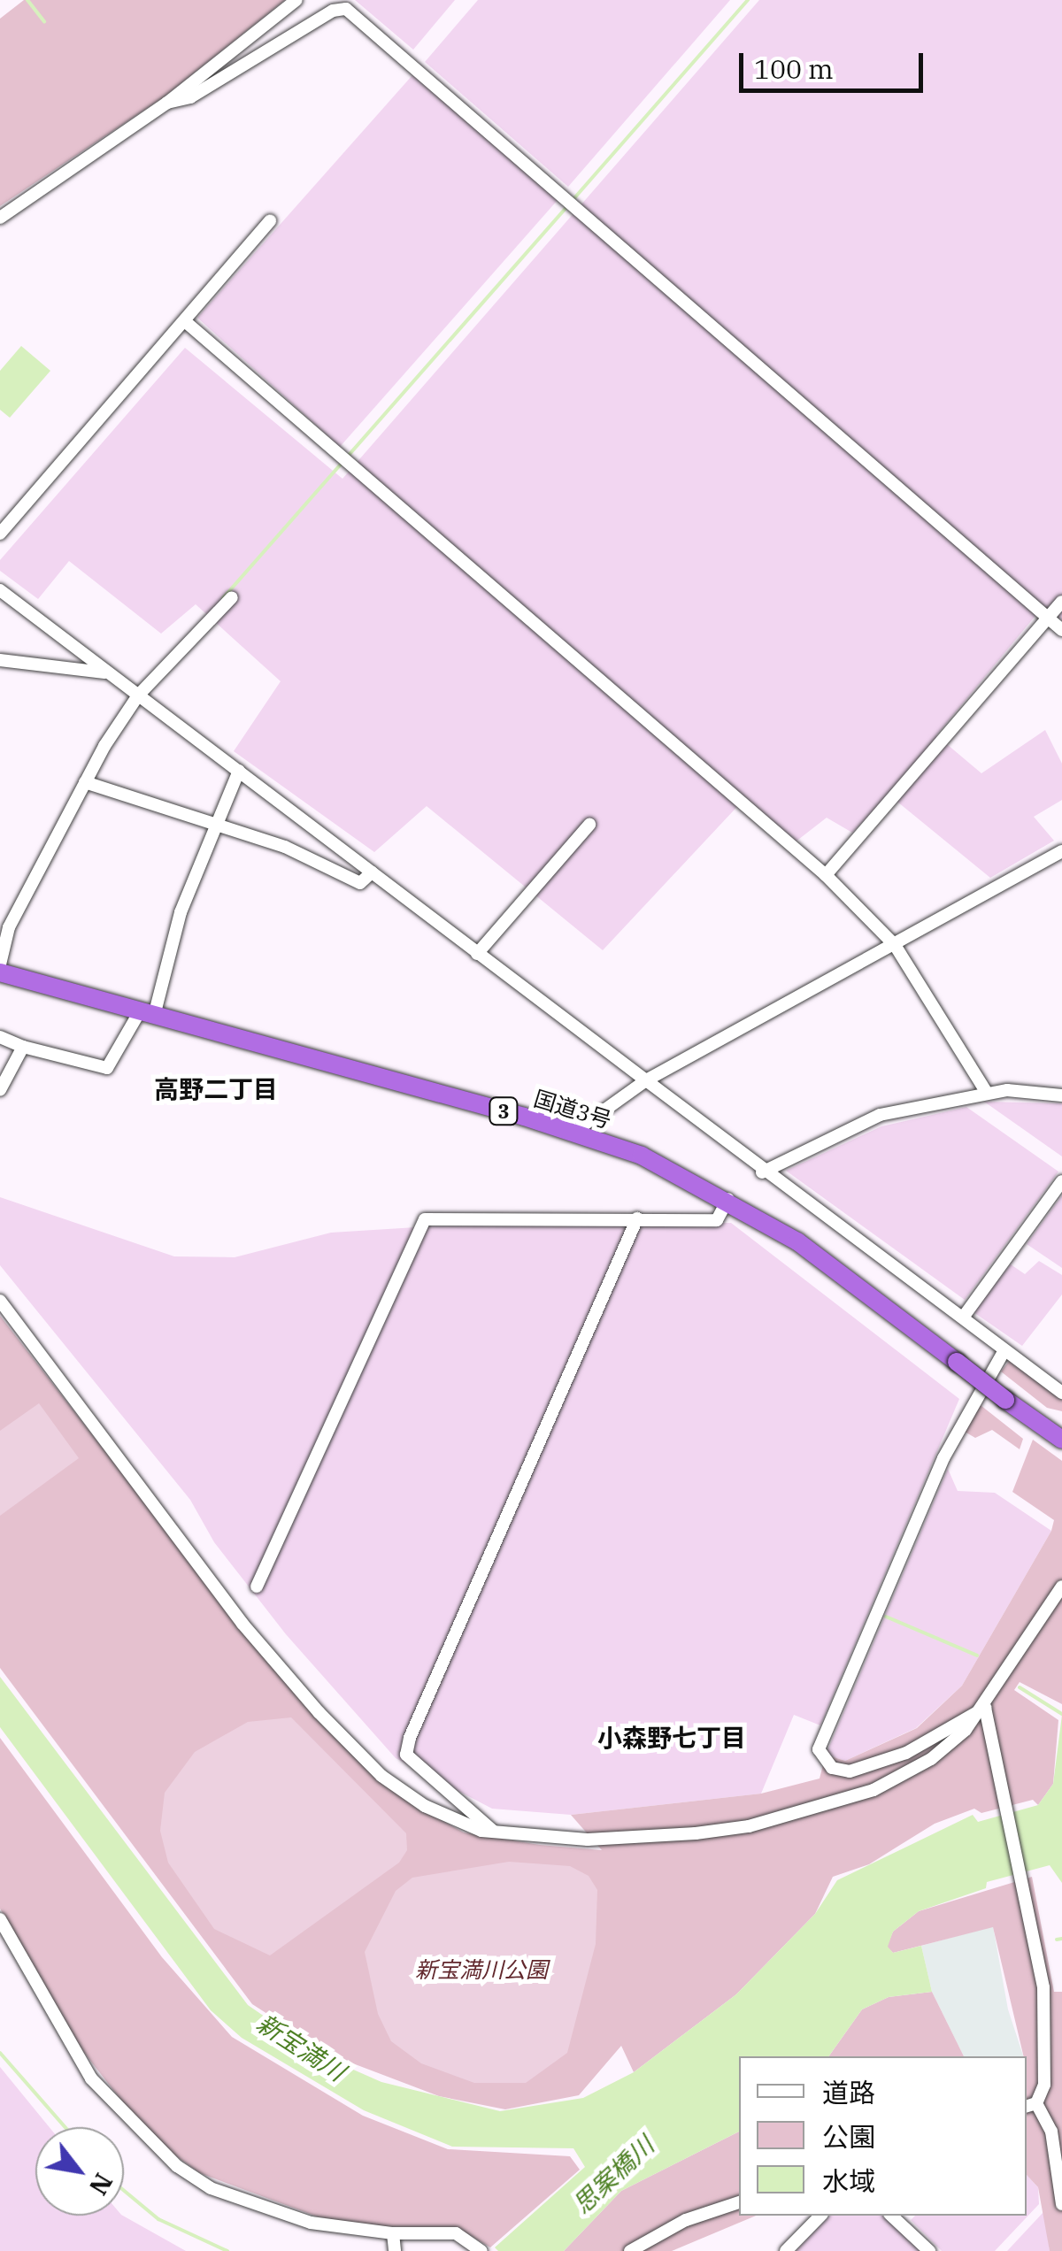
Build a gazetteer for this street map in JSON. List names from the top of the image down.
{
  "streets": {
    "highway": ["国道3号", "3"]
  },
  "districts": ["高野二丁目", "小森野七丁目"],
  "water": ["新宝満川", "思案橋川"],
  "parks": ["新宝満川公園"],
  "legend": ["道路", "公園", "水域"],
  "scale_bar": "100 m",
  "north": "bottom right"
}
